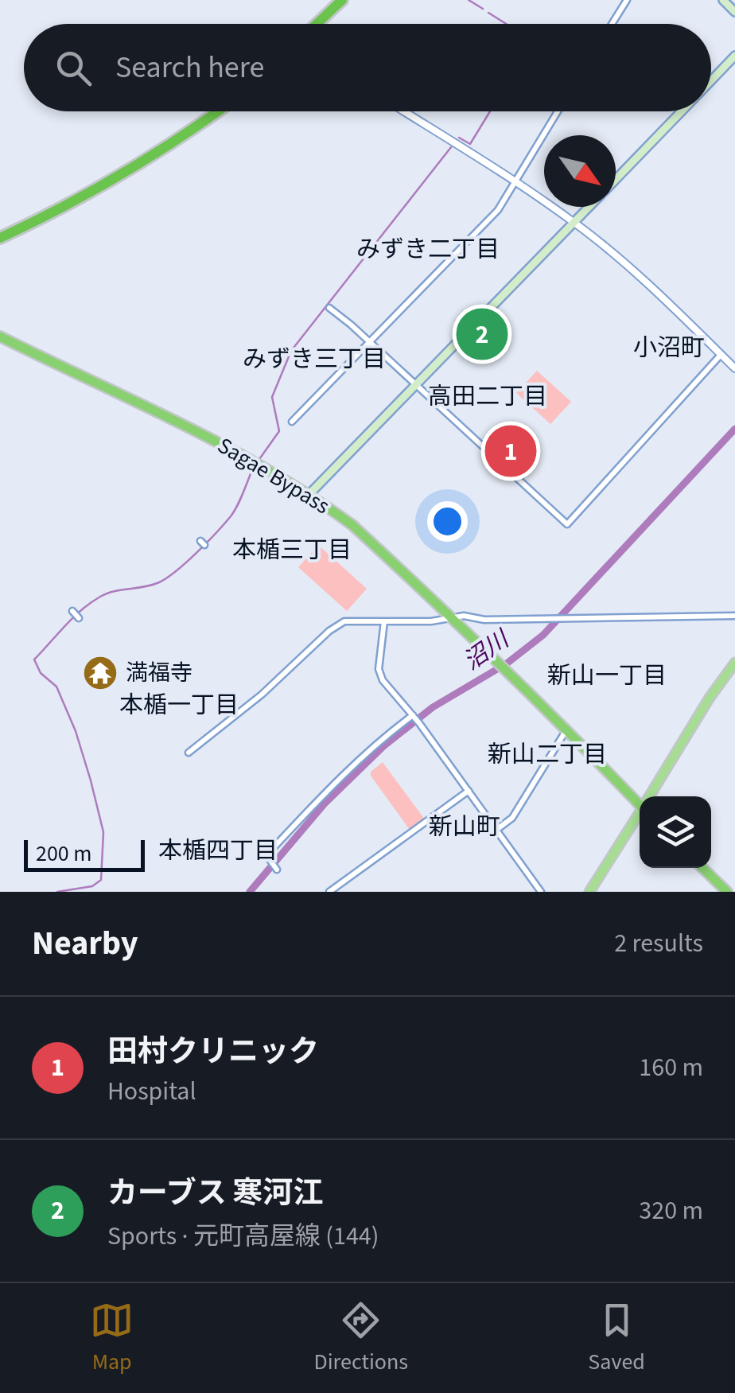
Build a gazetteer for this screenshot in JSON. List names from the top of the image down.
{
  "streets": {
    "highway": ["Sagae Bypass"]
  },
  "districts": [
    "みずき二丁目",
    "小沼町",
    "みずき三丁目",
    "高田二丁目",
    "本楯三丁目",
    "新山一丁目",
    "本楯一丁目",
    "新山二丁目",
    "新山町",
    "本楯四丁目"
  ],
  "water": ["沼川"],
  "places": {
    "temple": ["満福寺"]
  },
  "scale_bar": "200 m",
  "north": "bottom right",
  "page": {
    "search": "Search here",
    "pins": ["2", "1"],
    "scale": "200 m",
    "heading": ["Nearby", "2 results"],
    "list": [
      {
        "mark": "1",
        "name": "田村クリニック",
        "note": "Hospital",
        "value": "160 m"
      },
      {
        "mark": "2",
        "name": "カーブス 寒河江",
        "note": "Sports · 元町高屋線 (144)",
        "value": "320 m"
      }
    ],
    "nav": ["Map", "Directions", "Saved"]
  }
}
